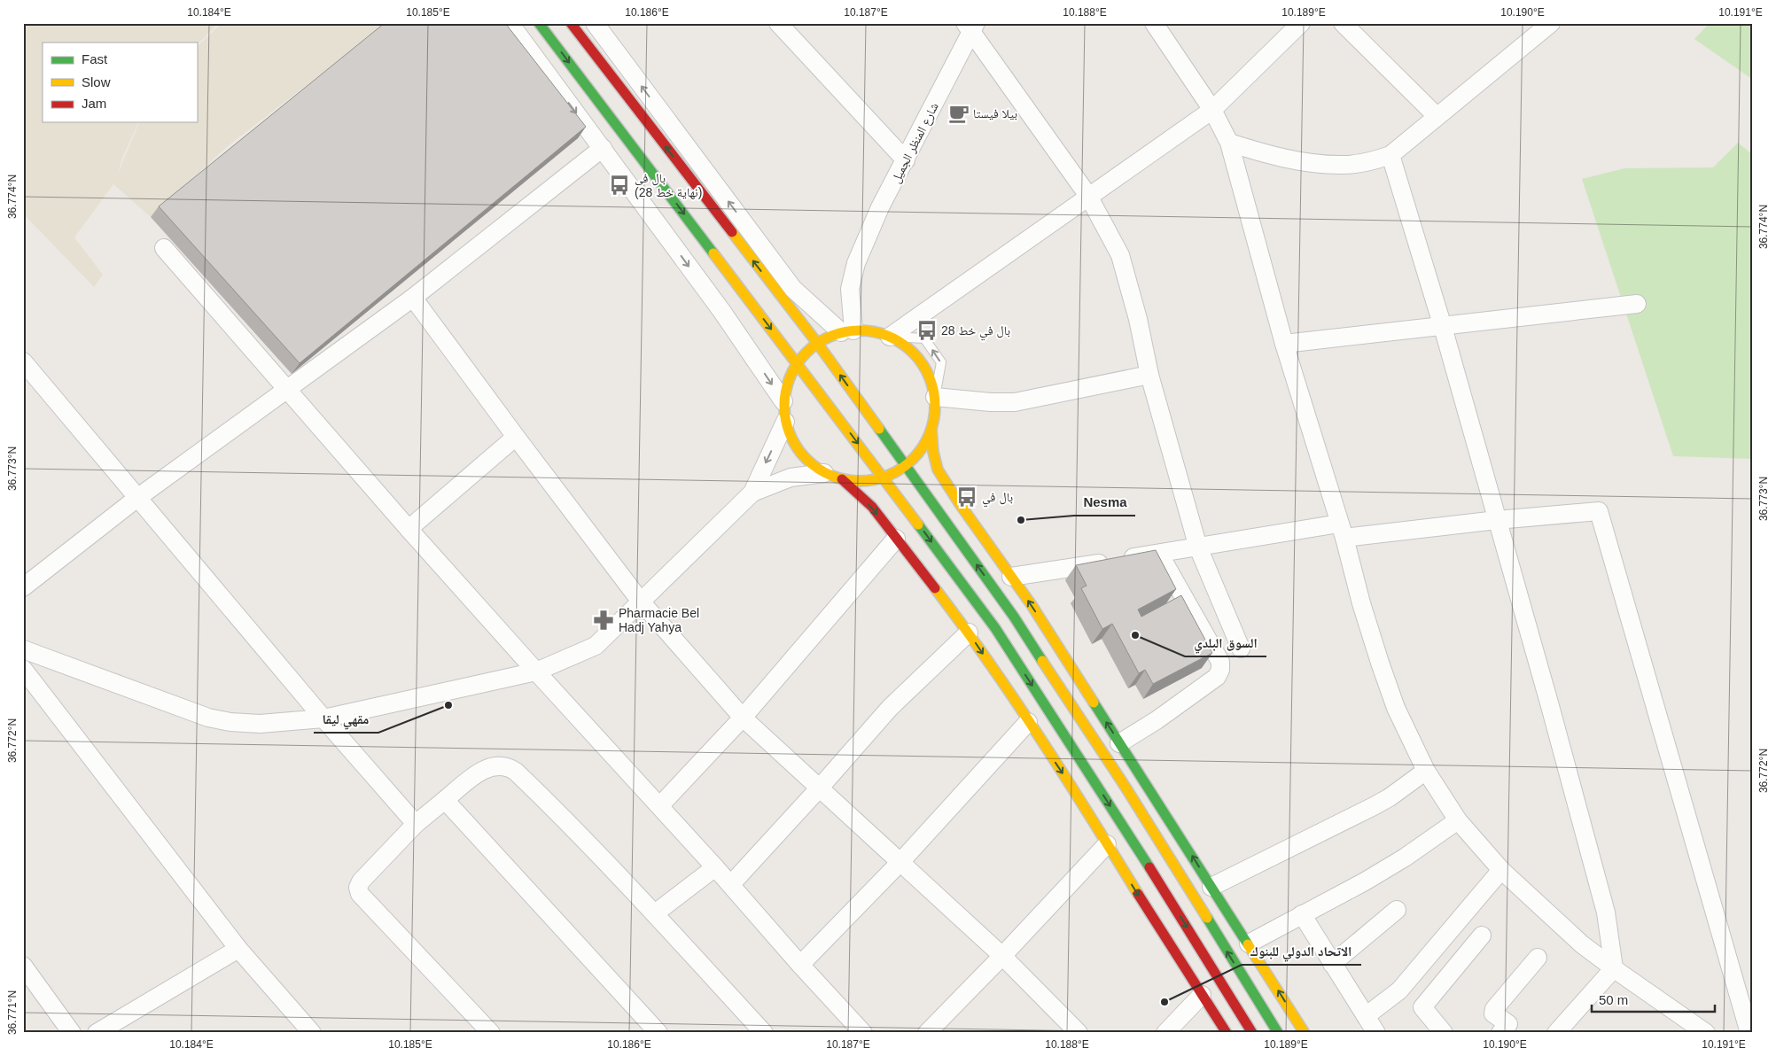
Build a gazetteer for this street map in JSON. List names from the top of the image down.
{
  "streets": {
    "street": ["شارع المنظر الجميل"]
  },
  "places": {
    "cafe": ["بيلا فيستا"],
    "bus stop": ["بال في (نهاية خط 28)", "بال في خط 28", "بال في"],
    "other": [
      "Nesma",
      "السوق البلدي",
      "مقهي ليقا",
      "الاتحاد الدولي للبنوك"
    ],
    "pharmacy": ["Pharmacie Bel Hadj Yahya"]
  },
  "legend": ["Fast", "Slow", "Jam"],
  "scale_bar": "50 m",
  "coordinates": [
    "10.184°E",
    "10.185°E",
    "10.186°E",
    "10.187°E",
    "10.188°E",
    "10.189°E",
    "10.190°E",
    "10.191°E",
    "36.774°N",
    "36.773°N",
    "36.772°N",
    "36.771°N"
  ]
}
